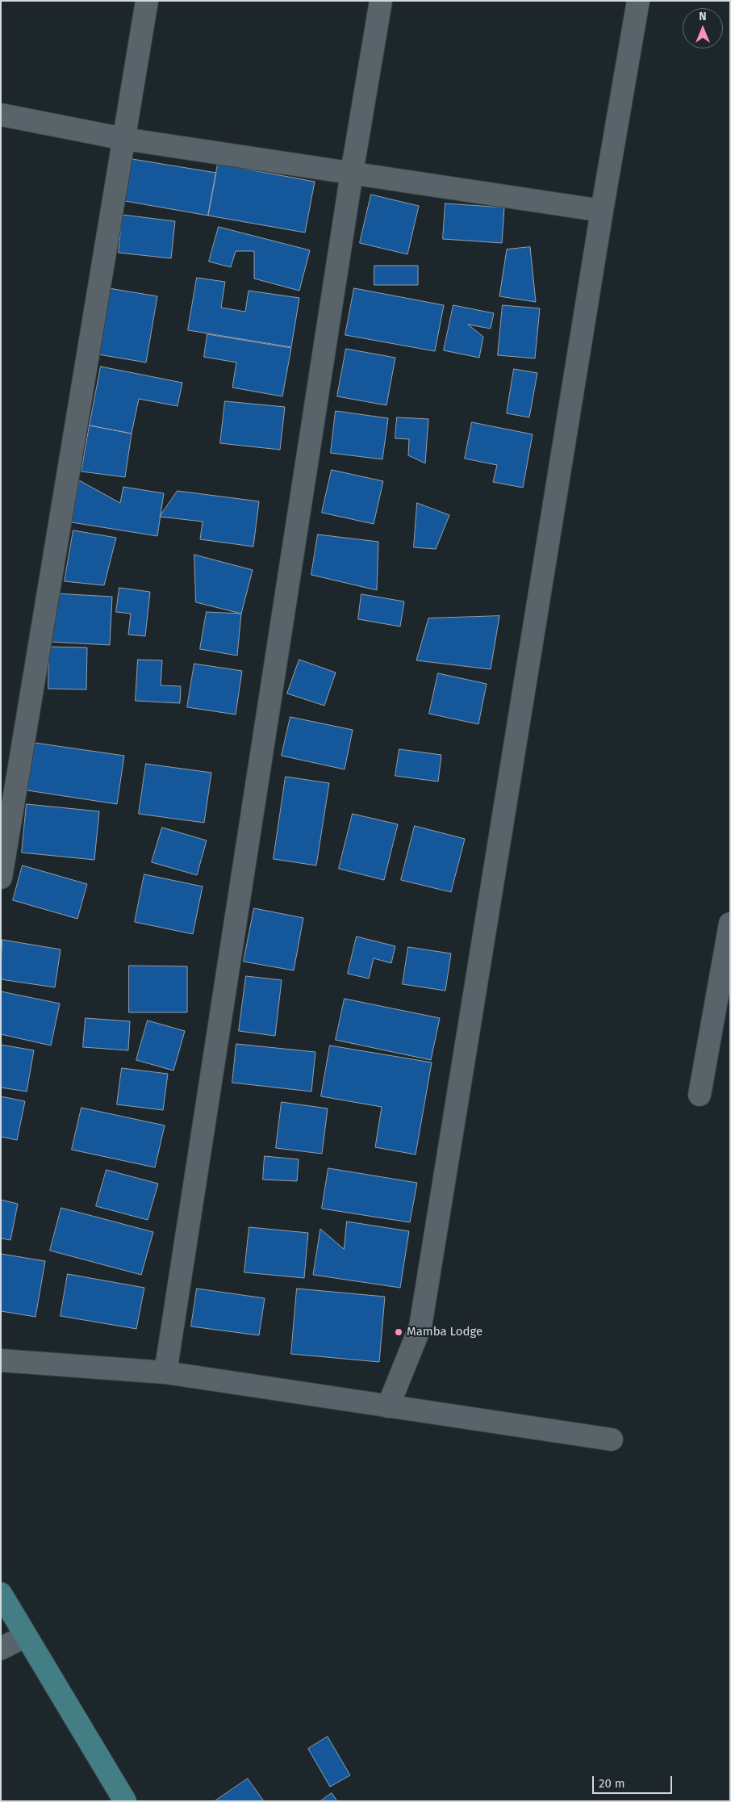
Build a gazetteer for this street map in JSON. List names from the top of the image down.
{
  "places": ["Mamba Lodge"],
  "scale_bar": "20 m",
  "north": "top"
}
